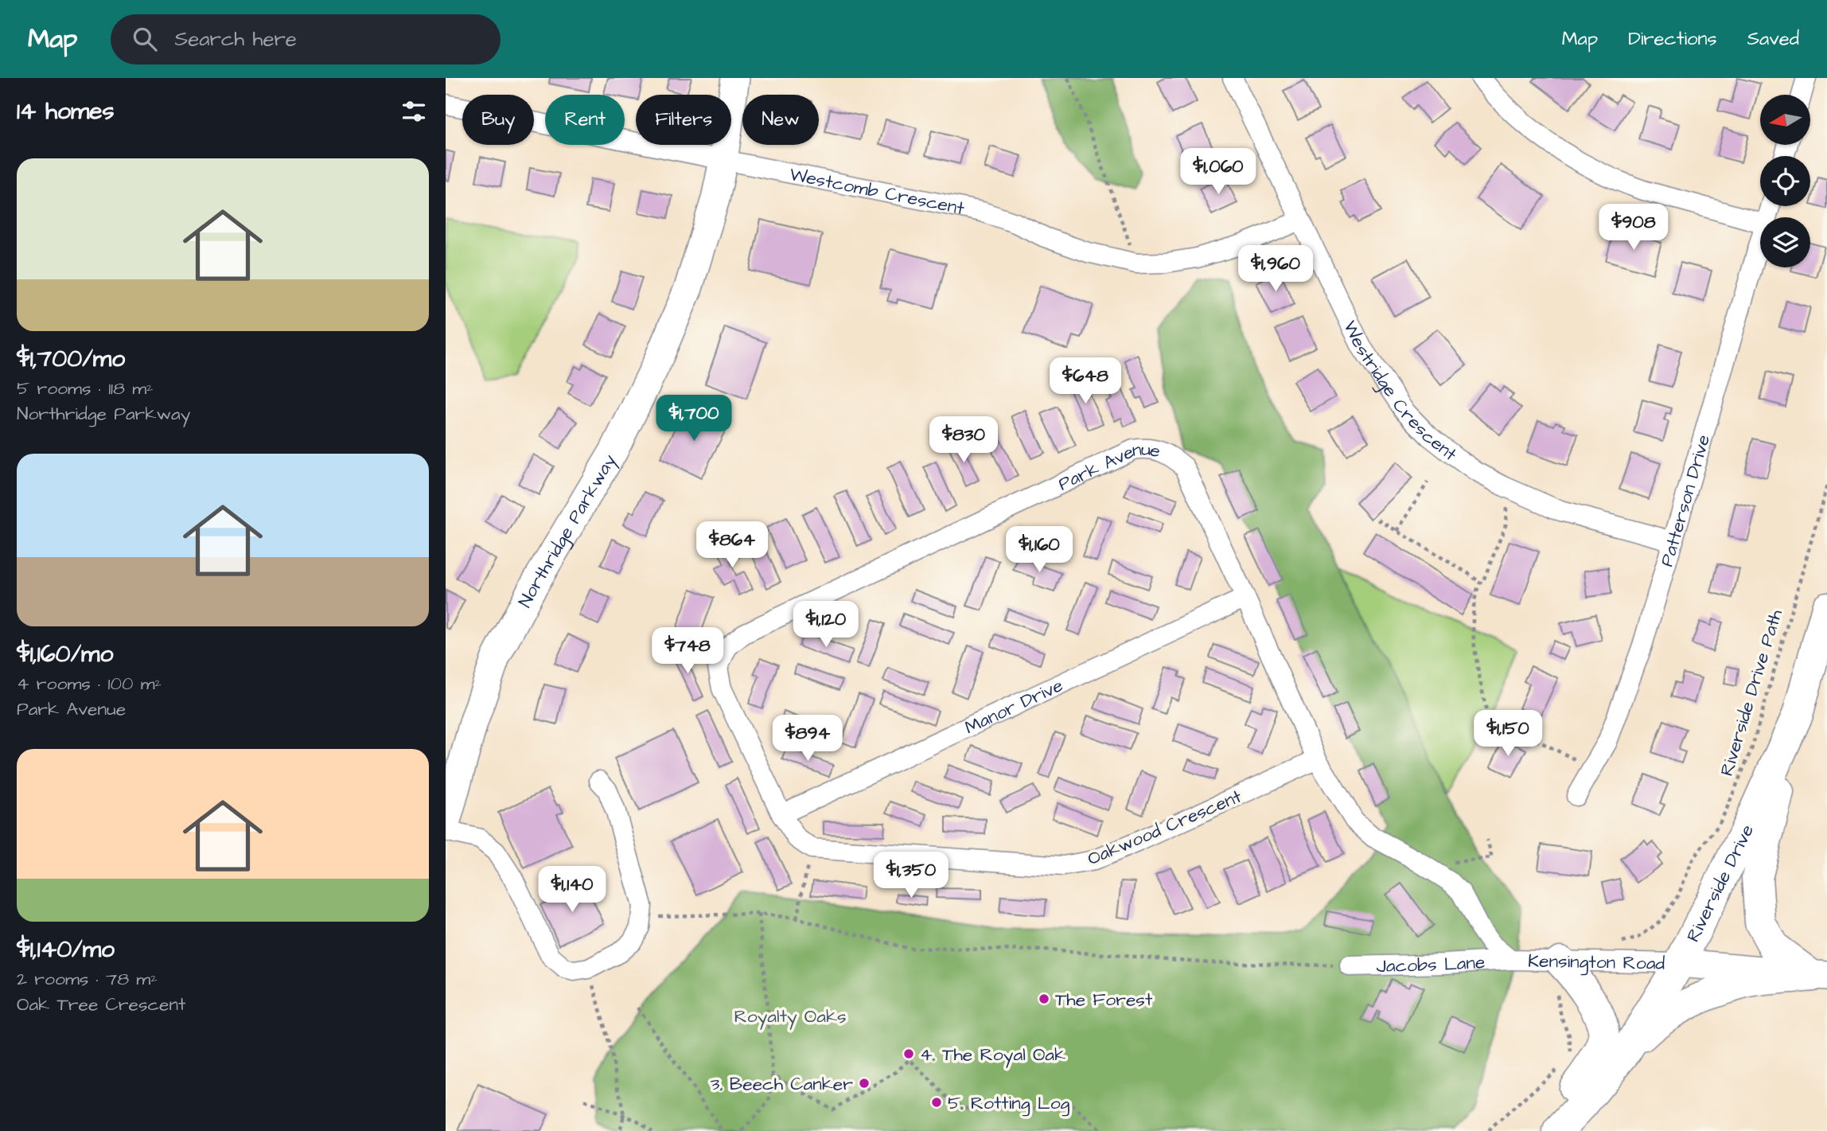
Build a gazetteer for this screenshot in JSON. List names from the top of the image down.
{
  "streets": {
    "highway": ["Riverside Drive"],
    "street": [
      "Westcomb Crescent",
      "Westridge Crescent",
      "Park Avenue",
      "Patterson Drive",
      "Northridge Parkway",
      "Manor Drive",
      "Oakwood Crescent",
      "Kensington Road",
      "Jacobs Lane"
    ],
    "path": ["Riverside Drive Path"]
  },
  "crossings": [
    ["Westcomb Crescent", "Westridge Crescent"],
    ["Westcomb Crescent", "Northridge Parkway"],
    ["Westridge Crescent", "Patterson Drive"],
    ["Park Avenue", "Manor Drive"],
    ["Park Avenue", "Oakwood Crescent"],
    ["Park Avenue", "Kensington Road"],
    ["Riverside Drive", "Kensington Road"],
    ["Kensington Road", "Jacobs Lane"]
  ],
  "parks": ["Royalty Oaks"],
  "places": [
    "The Forest",
    "4. The Royal Oak",
    "3. Beech Canker",
    "5. Rotting Log"
  ],
  "north": "left",
  "page": {
    "header": "Map",
    "search": "Search here",
    "nav": ["Map", "Directions", "Saved"],
    "heading": "14 homes",
    "chip": [
      "Buy",
      "Rent",
      "Filters",
      "New"
    ],
    "list": [
      {
        "name": "$1,700/mo",
        "note": "5 rooms · 118 m² · Northridge Parkway"
      },
      {
        "name": "$1,160/mo",
        "note": "4 rooms · 100 m² · Park Avenue"
      },
      {
        "name": "$1,140/mo",
        "note": "2 rooms · 78 m² · Oak Tree Crescent"
      }
    ],
    "price": [
      "$1,060",
      "$908",
      "$1,960",
      "$648",
      "$1,700",
      "$830",
      "$864",
      "$1,160",
      "$1,120",
      "$748",
      "$1,150",
      "$894",
      "$1,350",
      "$1,140"
    ]
  }
}
